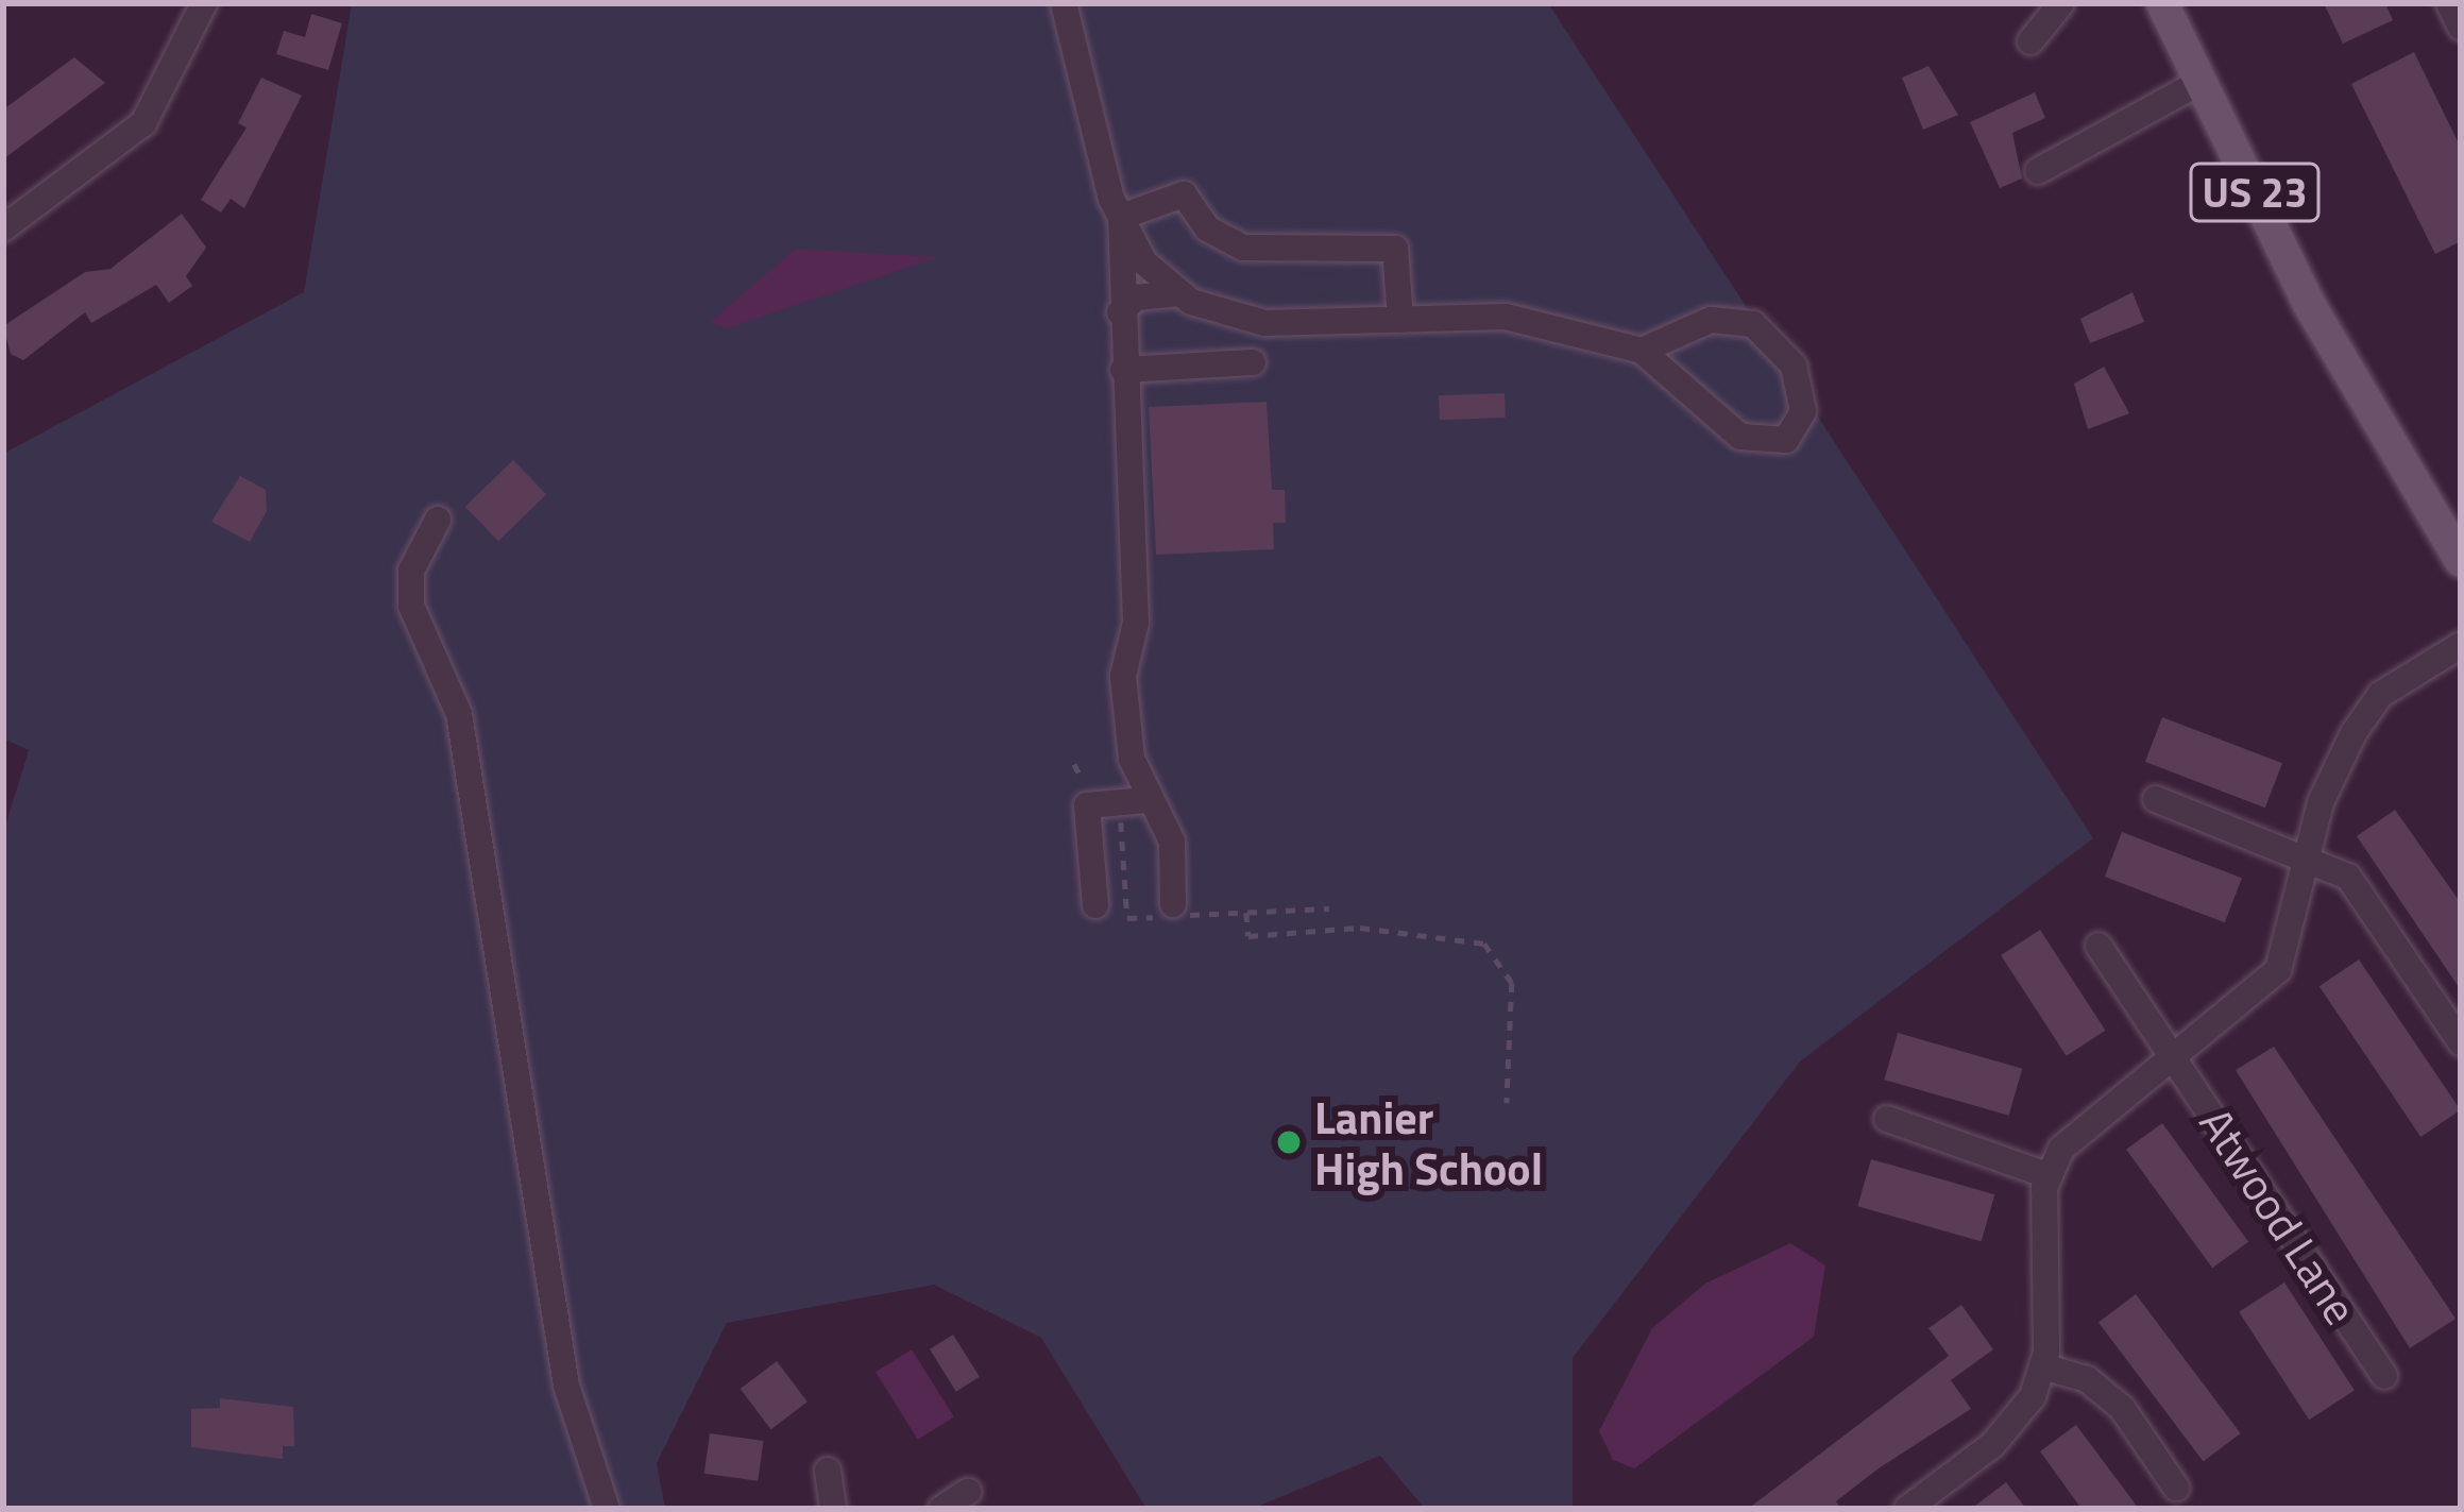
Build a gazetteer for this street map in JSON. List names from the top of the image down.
{
  "streets": {
    "main road": ["US 23"],
    "street": ["Atwood Lane"]
  },
  "places": ["Lanier High School"]
}
